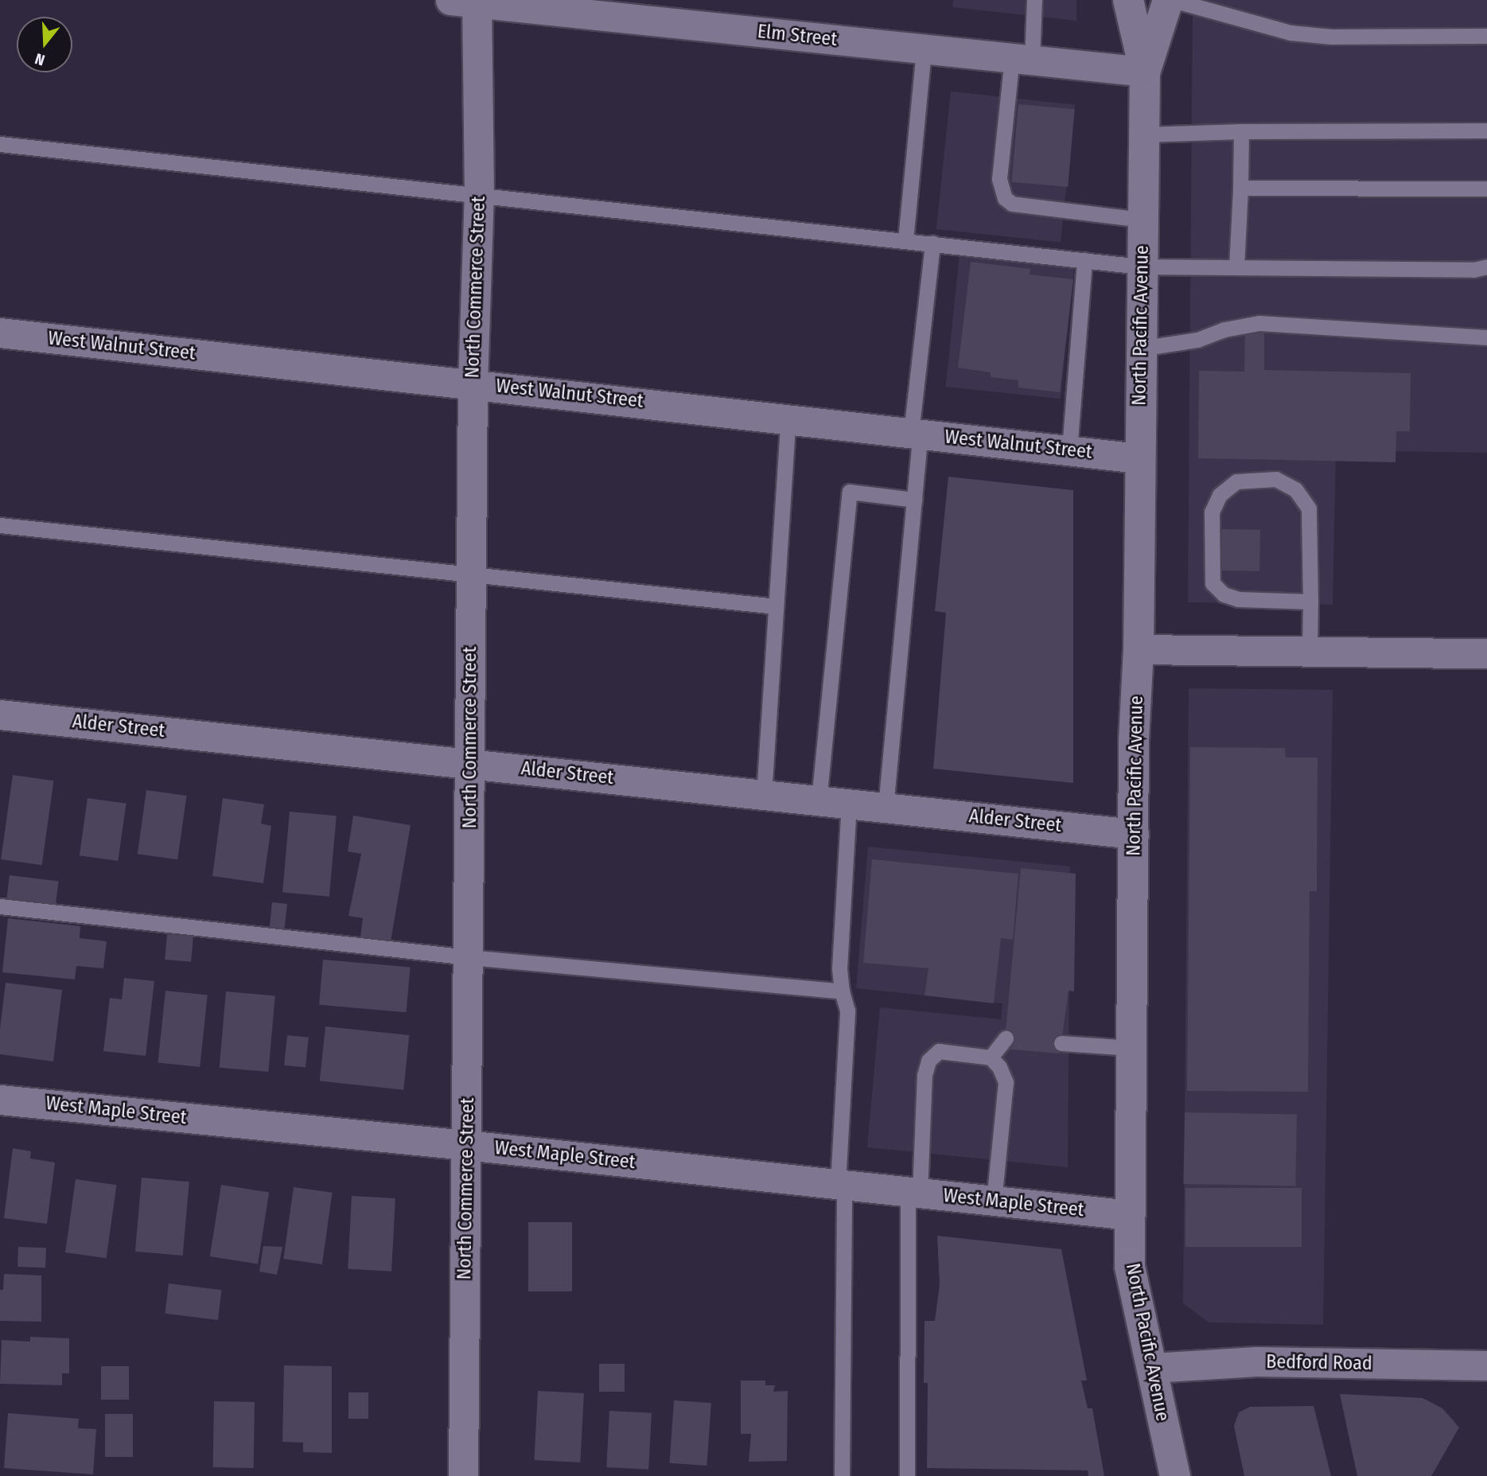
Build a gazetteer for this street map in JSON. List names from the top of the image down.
{
  "streets": {
    "street": [
      "Elm Street",
      "North Commerce Street",
      "North Pacific Avenue",
      "West Walnut Street",
      "Alder Street",
      "West Maple Street",
      "Bedford Road"
    ]
  },
  "crossings": [
    ["Elm Street", "North Commerce Street"],
    ["Elm Street", "North Pacific Avenue"],
    ["North Commerce Street", "West Walnut Street"],
    ["North Commerce Street", "Alder Street"],
    ["North Commerce Street", "West Maple Street"],
    ["North Pacific Avenue", "West Walnut Street"],
    ["North Pacific Avenue", "Alder Street"],
    ["North Pacific Avenue", "West Maple Street"],
    ["North Pacific Avenue", "Bedford Road"]
  ],
  "north": "bottom"
}
